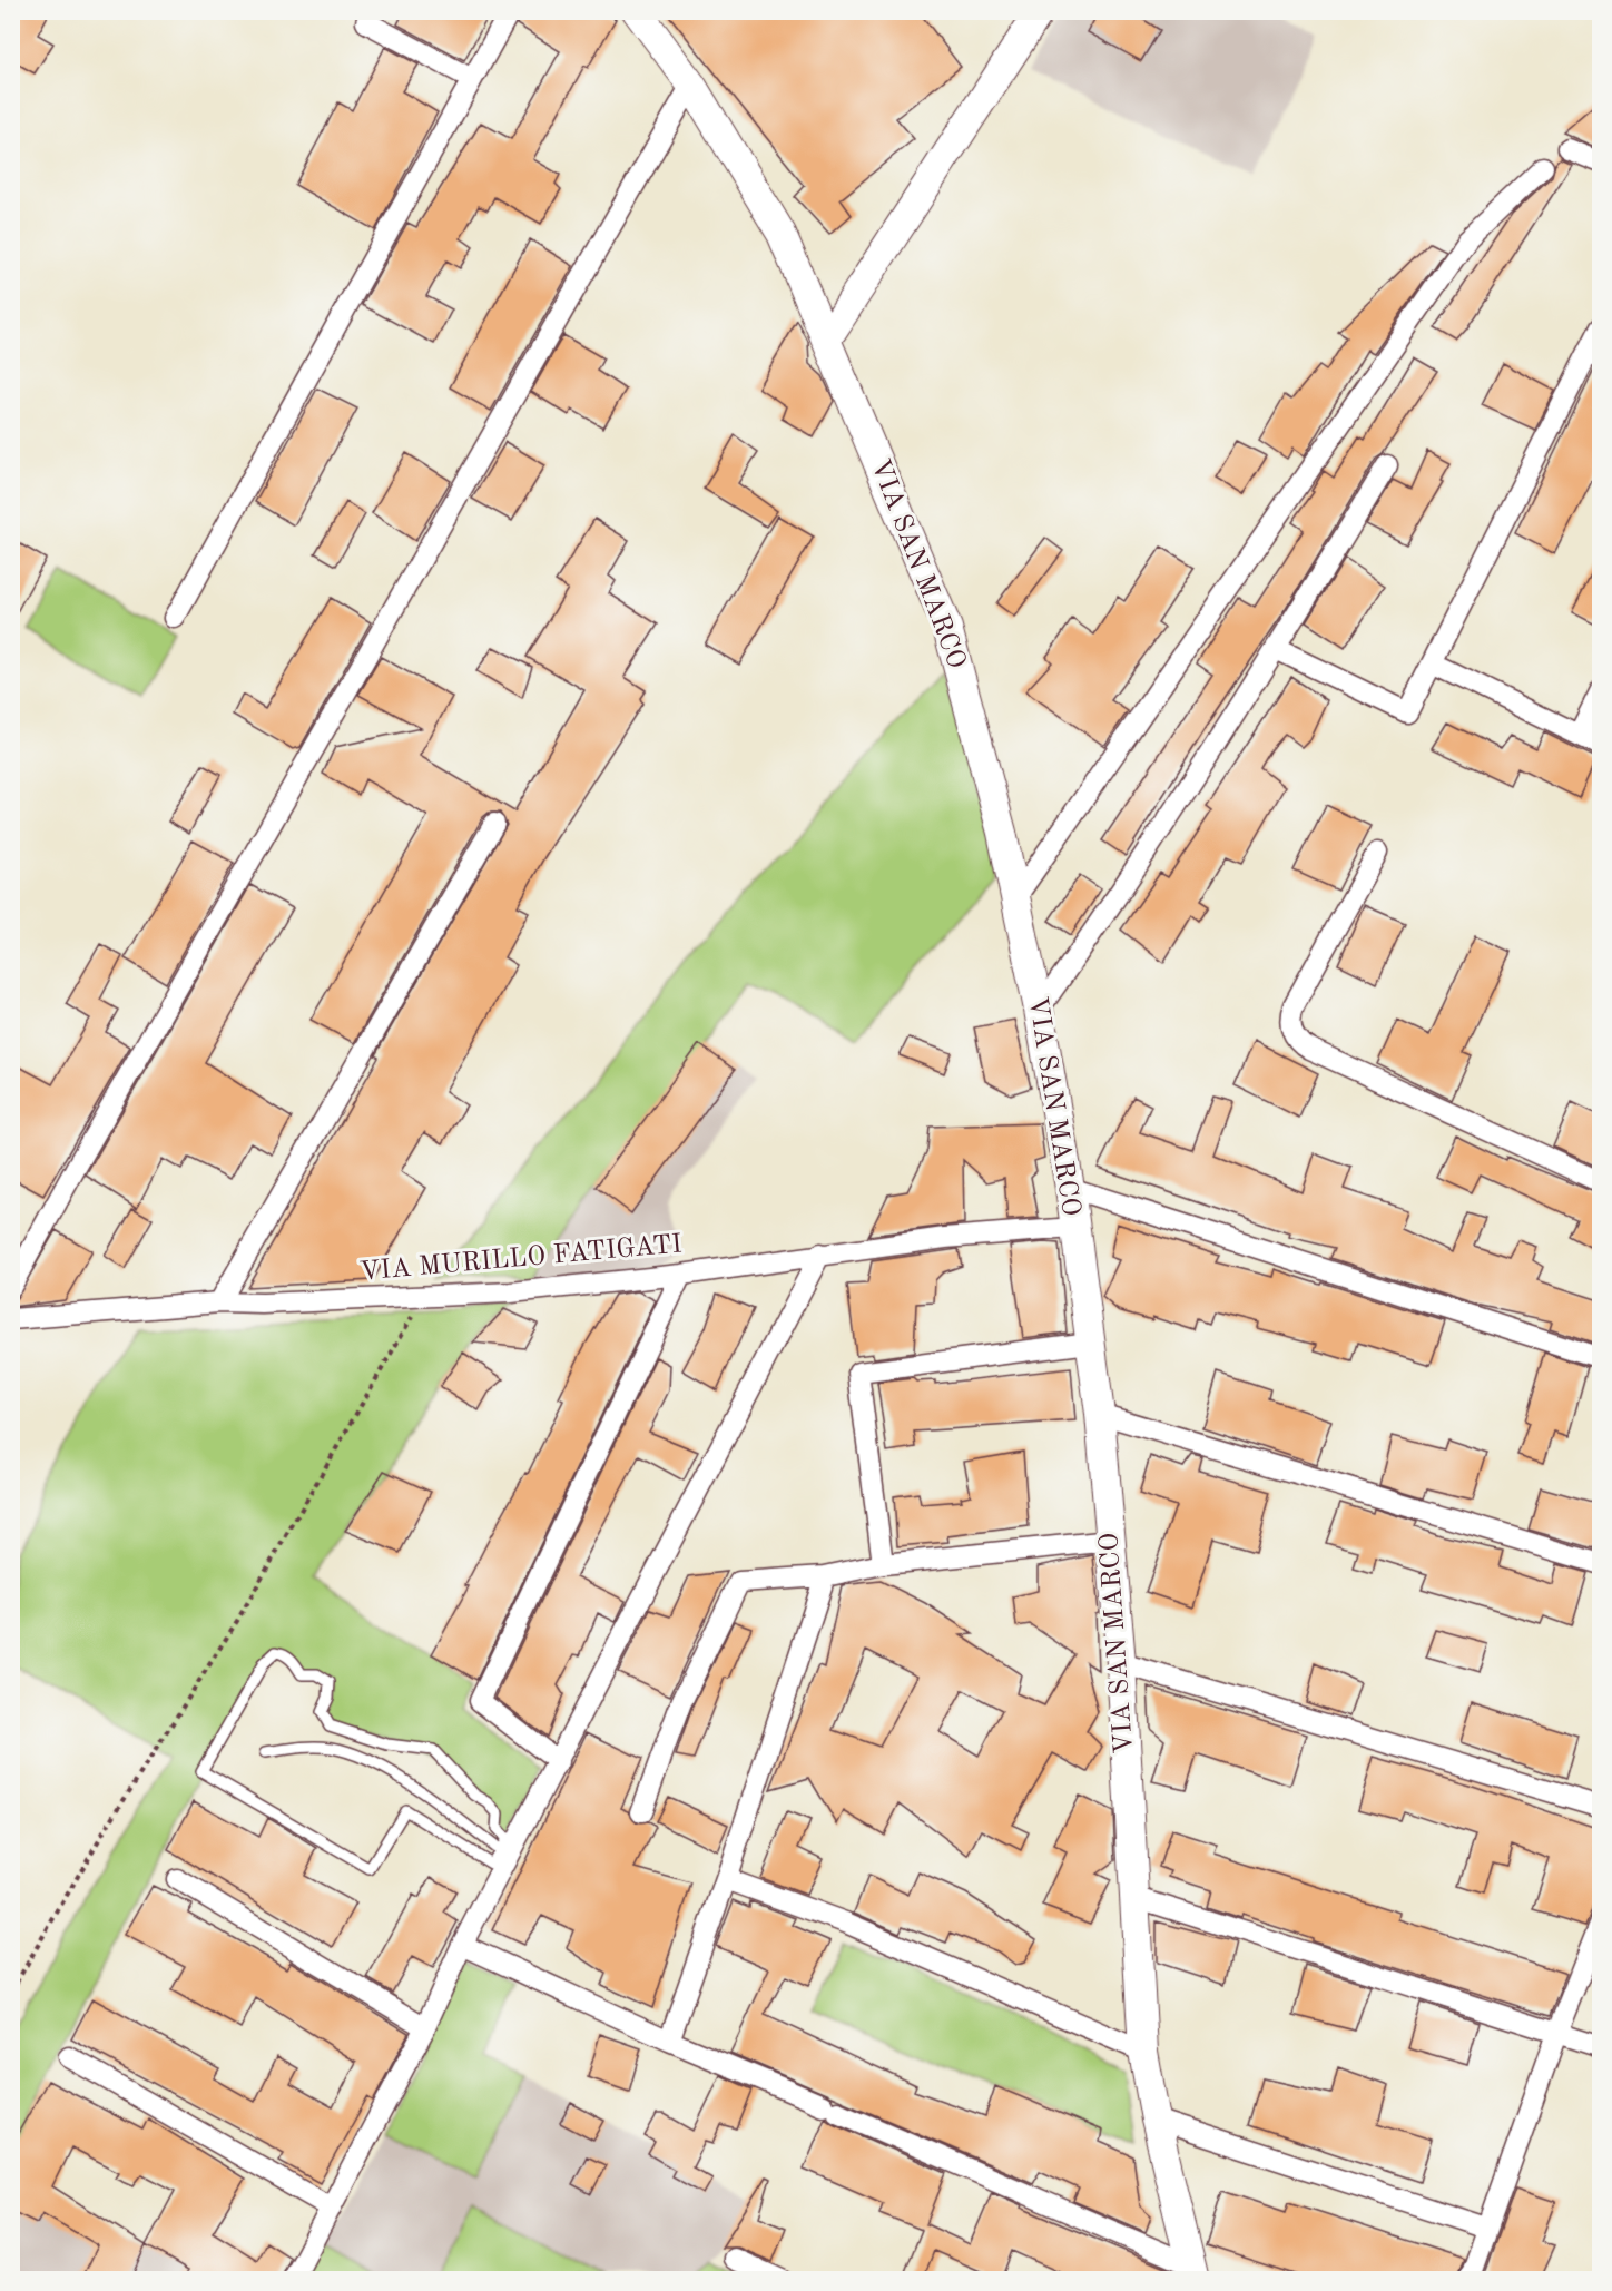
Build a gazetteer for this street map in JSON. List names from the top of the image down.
{
  "streets": {
    "main road": ["VIA SAN MARCO"],
    "street": ["VIA MURILLO FATIGATI"]
  },
  "crossings": [
    ["VIA SAN MARCO", "VIA MURILLO FATIGATI"]
  ]
}
